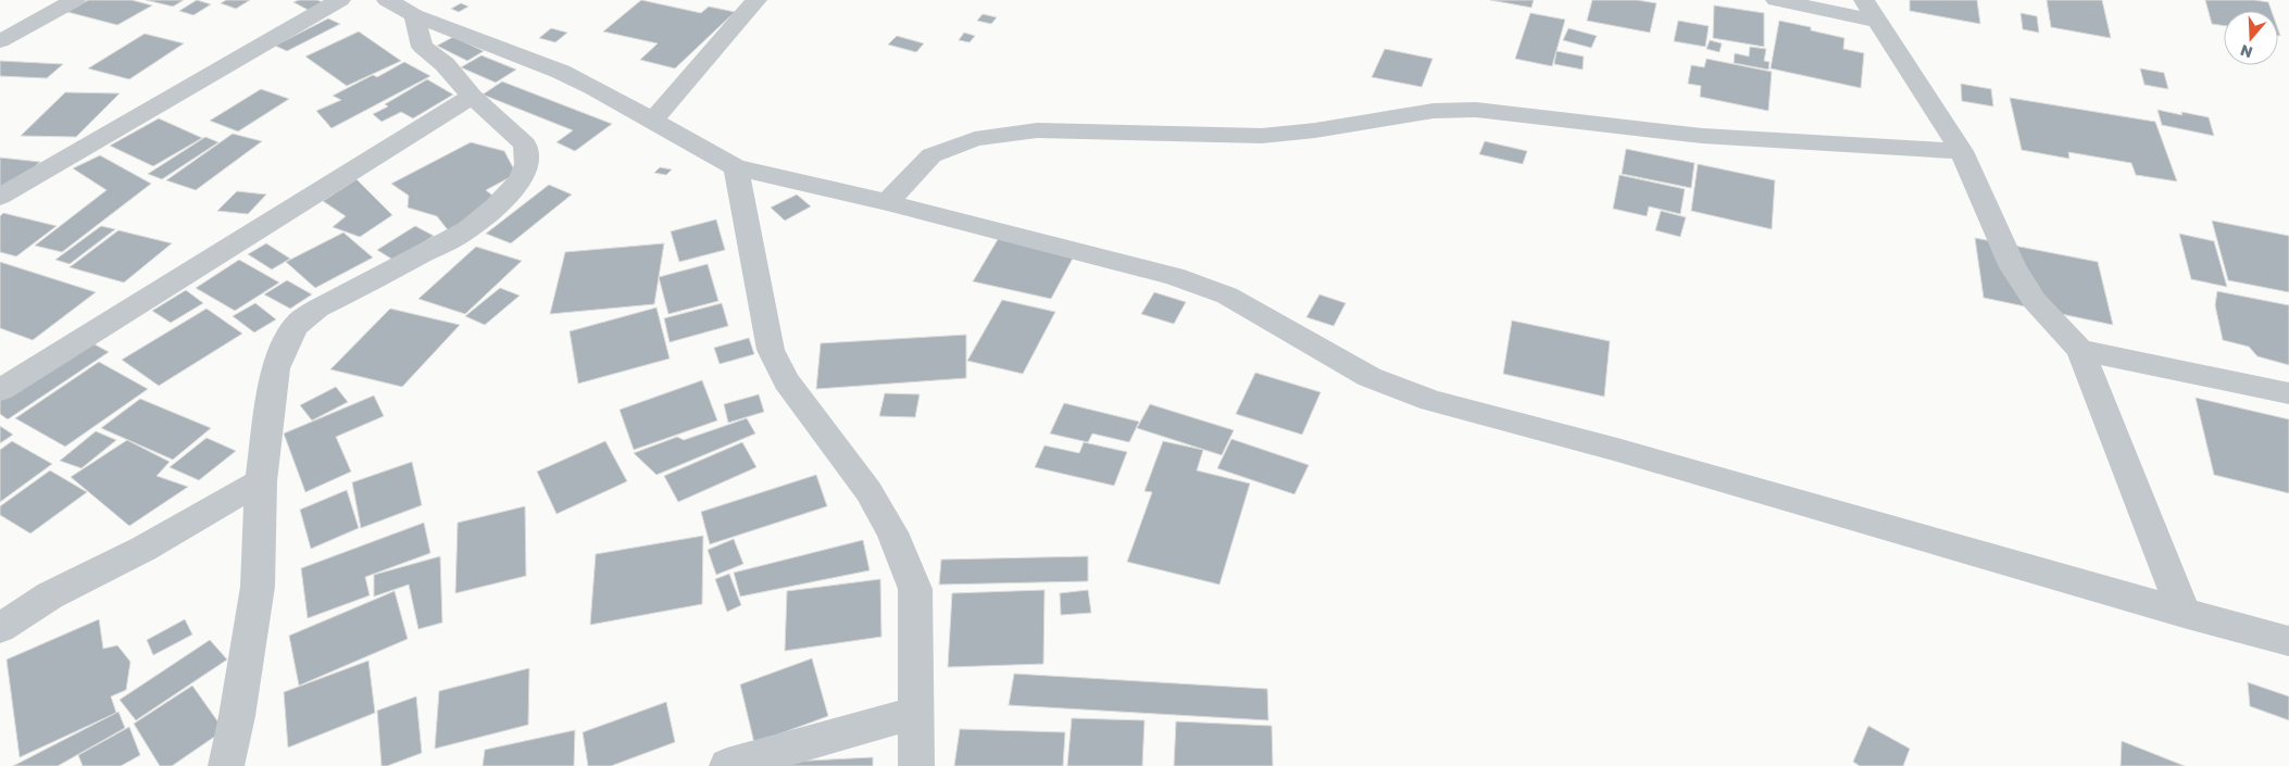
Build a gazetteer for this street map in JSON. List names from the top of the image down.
{
  "north": "bottom"
}
